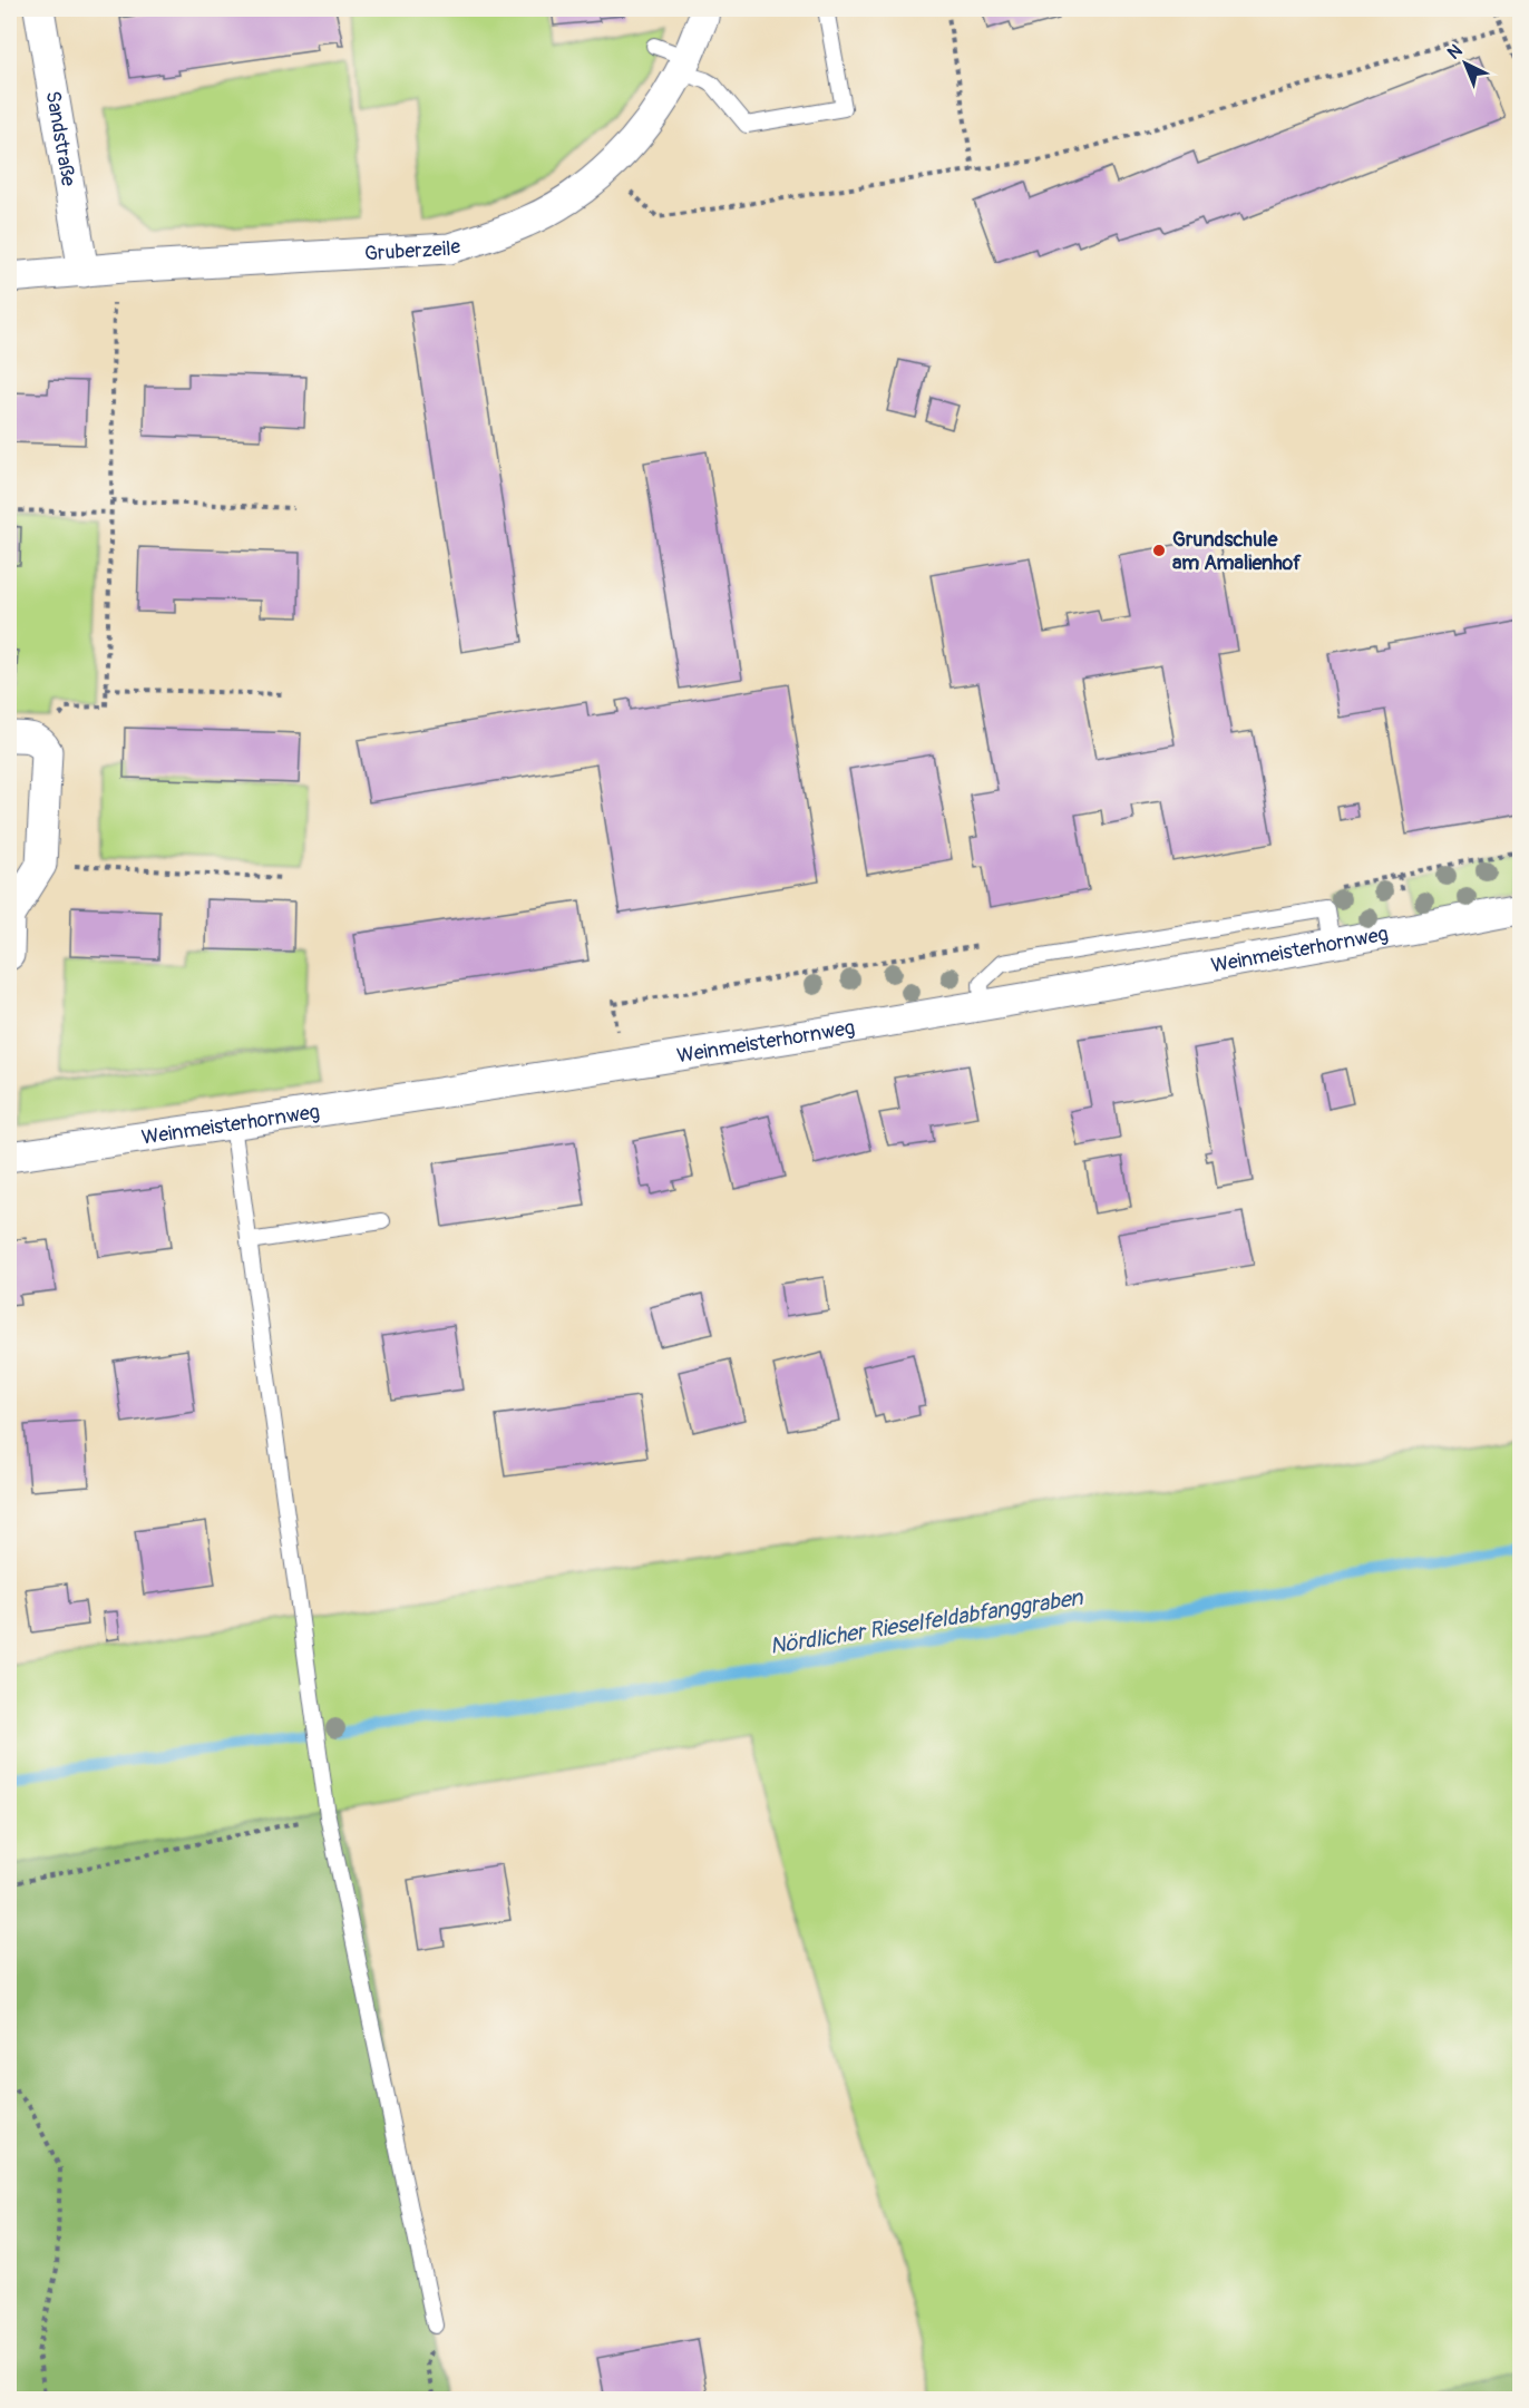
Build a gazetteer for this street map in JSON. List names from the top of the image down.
{
  "streets": {
    "street": ["Sandstraße", "Gruberzeile", "Weinmeisterhornweg"]
  },
  "crossings": [
    ["Sandstraße", "Gruberzeile"]
  ],
  "water": ["Nördlicher Rieselfeldabfanggraben"],
  "places": ["Grundschule am Amalienhof"],
  "north": "top left"
}
